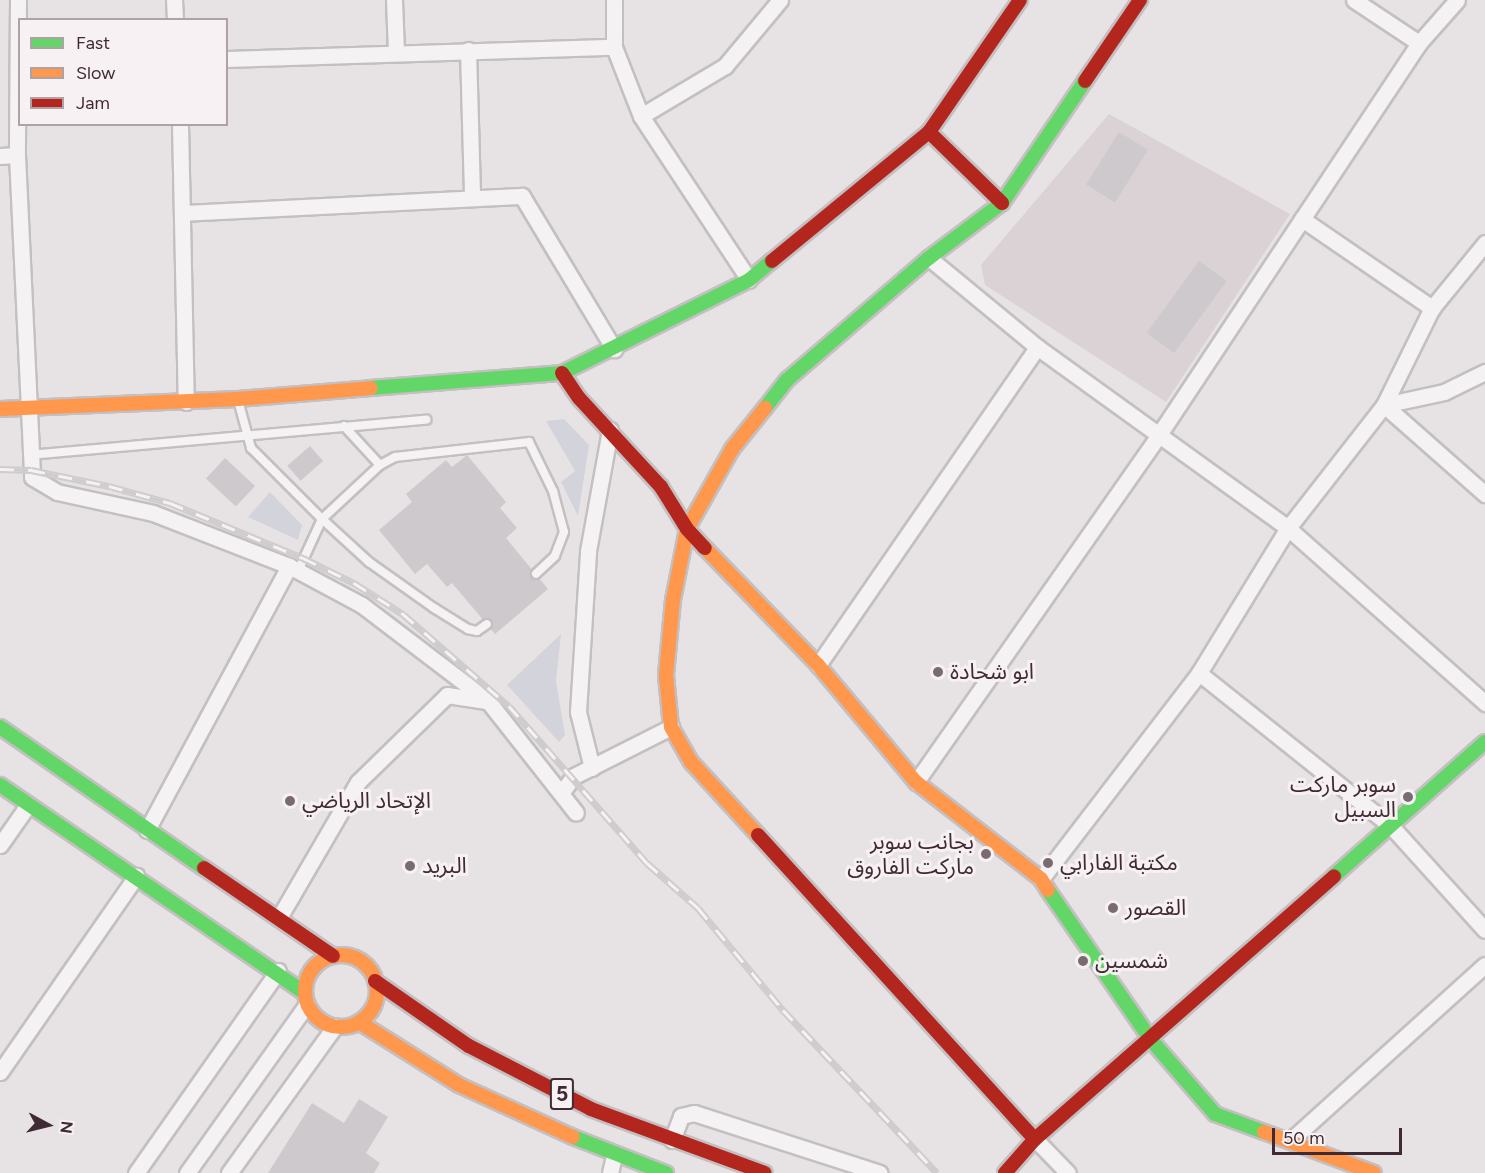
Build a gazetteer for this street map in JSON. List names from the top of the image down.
{
  "streets": {
    "street": ["5"]
  },
  "places": [
    "ابو شحادة",
    "سوبر ماركت السبيل",
    "الإتحاد الرياضي",
    "بجانب سوبر ماركت الفاروق",
    "مكتبة الفارابي",
    "البريد",
    "القصور",
    "شمسين"
  ],
  "legend": ["Fast", "Slow", "Jam"],
  "scale_bar": "50 m",
  "north": "right"
}
